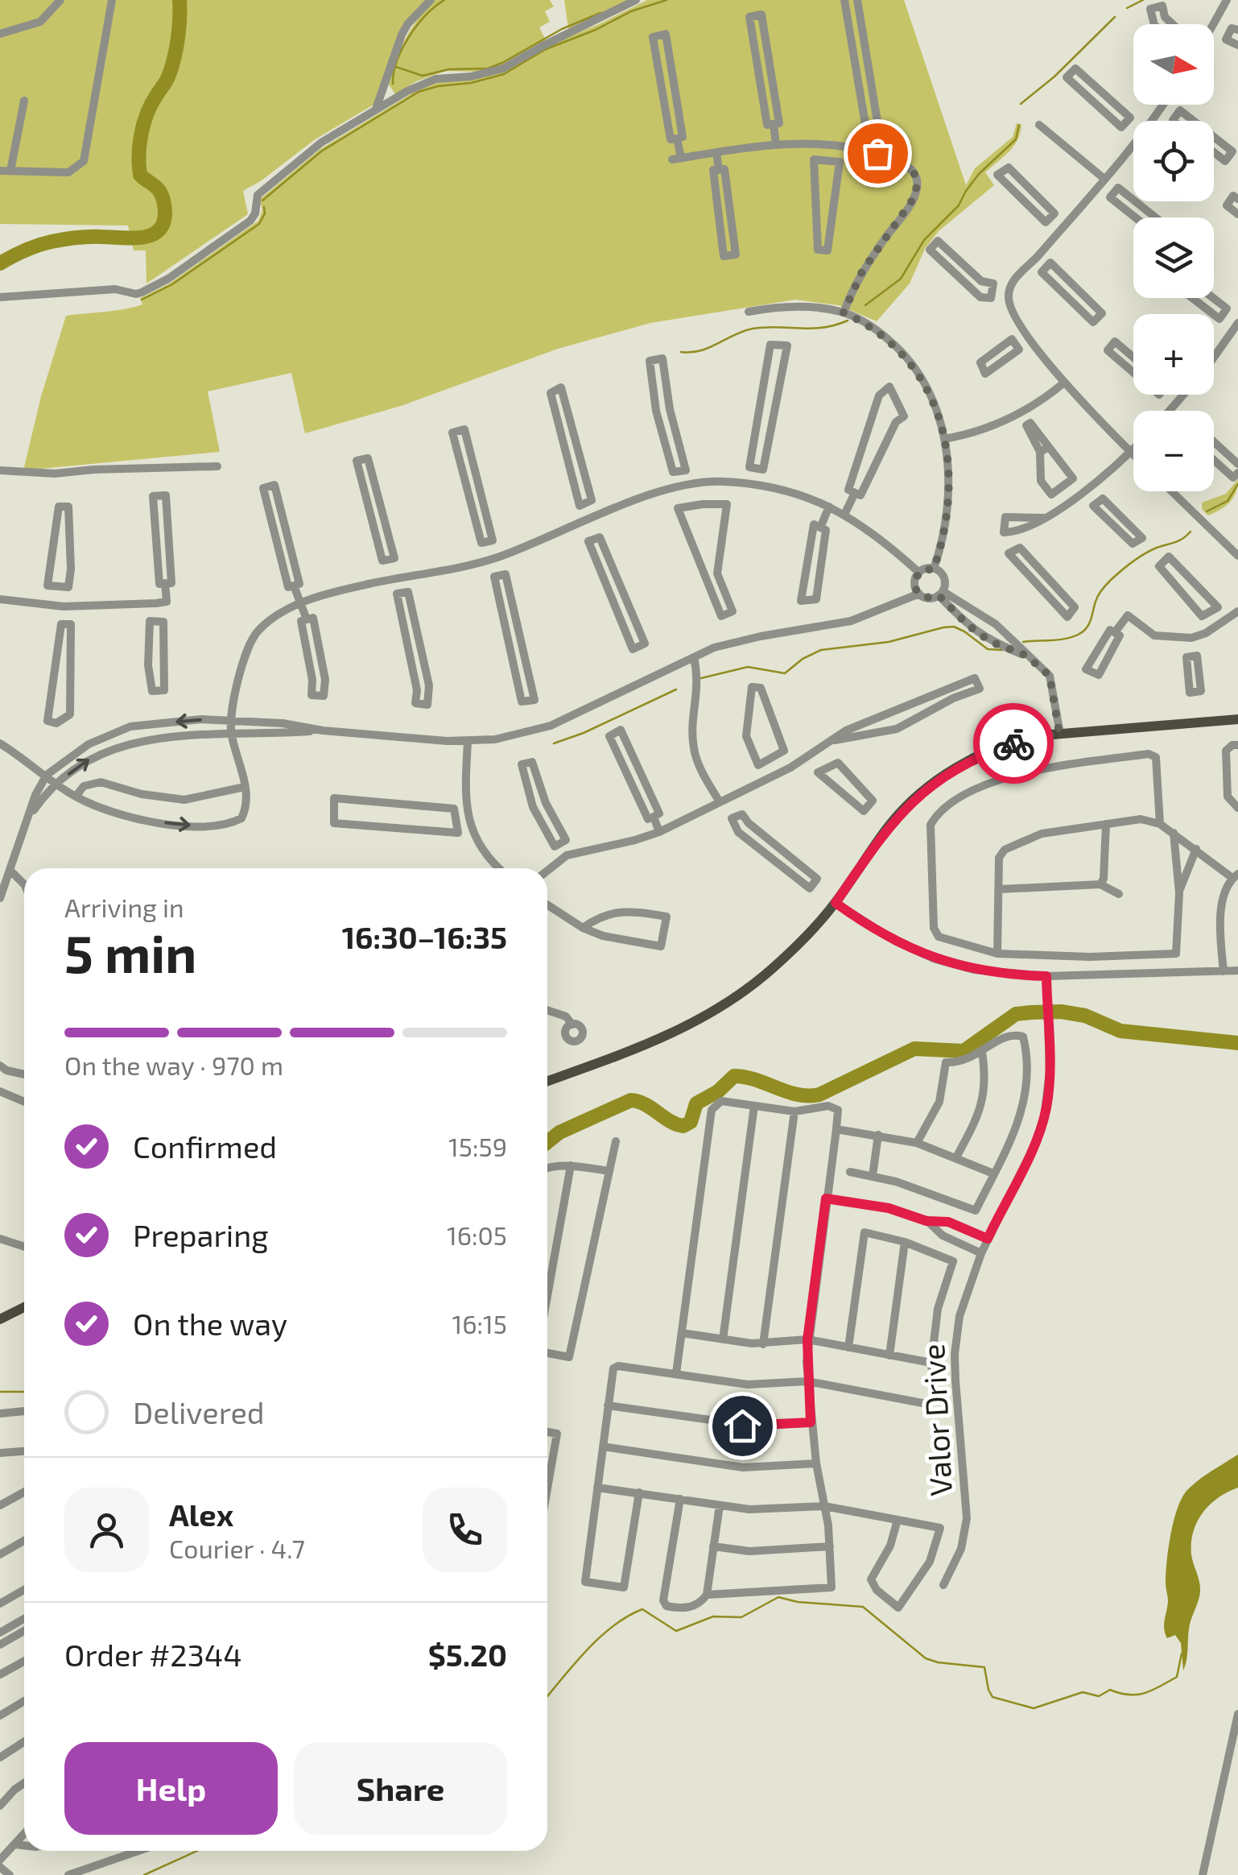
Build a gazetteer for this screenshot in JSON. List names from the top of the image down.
{
  "streets": {
    "street": ["Valor Drive"]
  },
  "north": "right",
  "page": {
    "map_buttons": ["+", "−"],
    "heading": ["5 min", "Arriving in", "16:30–16:35"],
    "panel": [
      "Alex",
      "Courier · 4.7",
      "Order #2344",
      "$5.20"
    ],
    "bar": "On the way · 970 m",
    "list": [
      ["Confirmed", "15:59"],
      ["Preparing", "16:05"],
      ["On the way", "16:15"],
      "Delivered"
    ],
    "buttons": ["Help", "Share"]
  }
}
